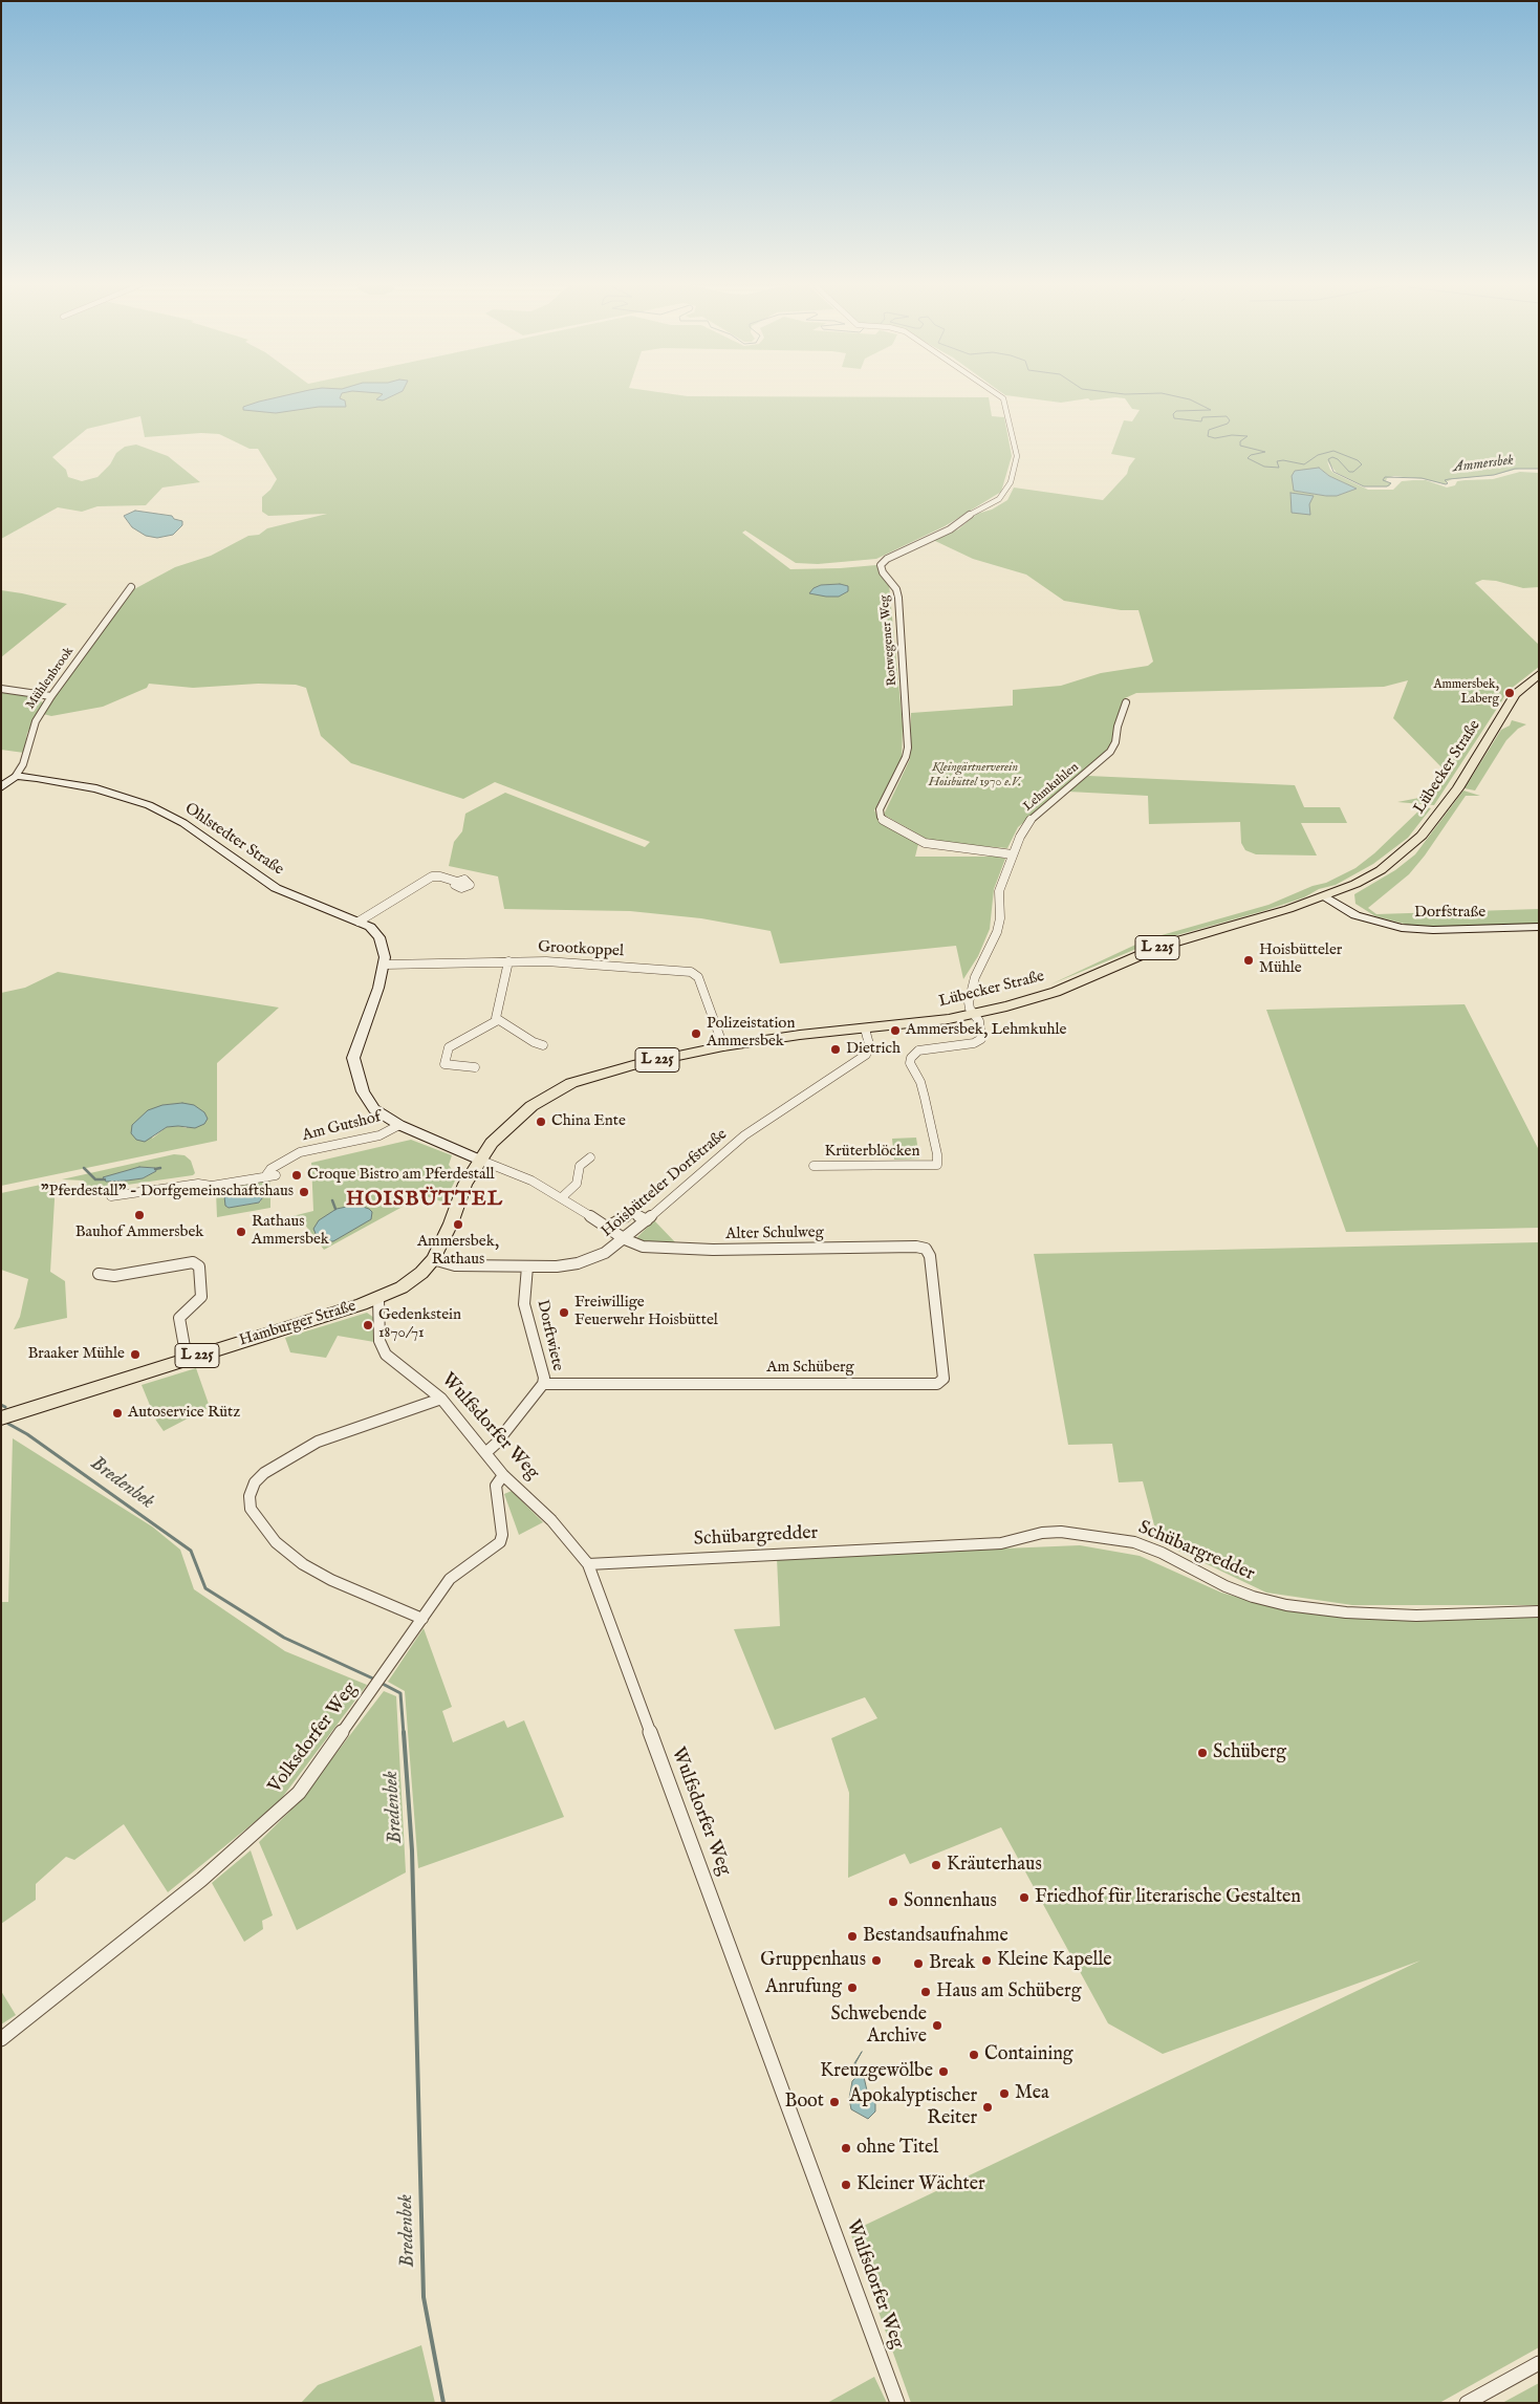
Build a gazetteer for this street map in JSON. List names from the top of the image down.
{
  "streets": {
    "main road": ["Lübecker Straße", "L 225", "Hamburger Straße"],
    "street": [
      "Rotwegener Weg",
      "Mühlenbrook",
      "Lehmkuhlen",
      "Ohlstedter Straße",
      "Dorfstraße",
      "Grootkoppel",
      "Am Gutshof",
      "Krüterblöcken",
      "Hoisbütteler Dorfstraße",
      "Alter Schulweg",
      "Dorftwiete",
      "Am Schüberg",
      "Wulfsdorfer Weg",
      "Schübargredder",
      "Volksdorfer Weg"
    ]
  },
  "crossings": [
    ["Rotwegener Weg", "Lehmkuhlen"],
    ["Mühlenbrook", "Ohlstedter Straße"],
    ["Lübecker Straße", "Lehmkuhlen"],
    ["Lübecker Straße", "Ohlstedter Straße"],
    ["Lübecker Straße", "Dorfstraße"],
    ["Lübecker Straße", "Grootkoppel"],
    ["Lübecker Straße", "Krüterblöcken"],
    ["Lübecker Straße", "Hoisbütteler Dorfstraße"],
    ["Lübecker Straße", "Alter Schulweg"],
    ["Lübecker Straße", "Hamburger Straße"],
    ["Lehmkuhlen", "Krüterblöcken"],
    ["Ohlstedter Straße", "Grootkoppel"],
    ["Ohlstedter Straße", "Am Gutshof"],
    ["Ohlstedter Straße", "Alter Schulweg"],
    ["Hoisbütteler Dorfstraße", "Alter Schulweg"],
    ["Hoisbütteler Dorfstraße", "Hamburger Straße"],
    ["Hoisbütteler Dorfstraße", "Dorftwiete"],
    ["Alter Schulweg", "Am Schüberg"],
    ["Hamburger Straße", "Wulfsdorfer Weg"],
    ["Dorftwiete", "Am Schüberg"],
    ["Dorftwiete", "Wulfsdorfer Weg"],
    ["Wulfsdorfer Weg", "Schübargredder"],
    ["Wulfsdorfer Weg", "Volksdorfer Weg"]
  ],
  "districts": ["HOISBÜTTEL"],
  "water": ["Ammersbek", "Bredenbek"],
  "parks": ["Kleingärtnerverein Hoisbüttel 1970 e.V."],
  "places": [
    "Ammersbek, Laberg",
    "Hoisbütteler Mühle",
    "Ammersbek, Lehmkuhle",
    "Polizeistation Ammersbek",
    "Dietrich",
    "China Ente",
    "Croque Bistro am Pferdestall",
    "\"Pferdestall\" - Dorfgemeinschaftshaus",
    "Bauhof Ammersbek",
    "Ammersbek, Rathaus",
    "Rathaus Ammersbek",
    "Freiwillige Feuerwehr Hoisbüttel",
    "Gedenkstein 1870/71",
    "Braaker Mühle",
    "Autoservice Rütz",
    "Schüberg",
    "Kräuterhaus",
    "Friedhof für literarische Gestalten",
    "Sonnenhaus",
    "Bestandsaufnahme",
    "Gruppenhaus",
    "Kleine Kapelle",
    "Break",
    "Anrufung",
    "Haus am Schüberg",
    "Schwebende Archive",
    "Containing",
    "Kreuzgewölbe",
    "Mea",
    "Boot",
    "Apokalyptischer Reiter",
    "ohne Titel",
    "Kleiner Wächter"
  ]
}
